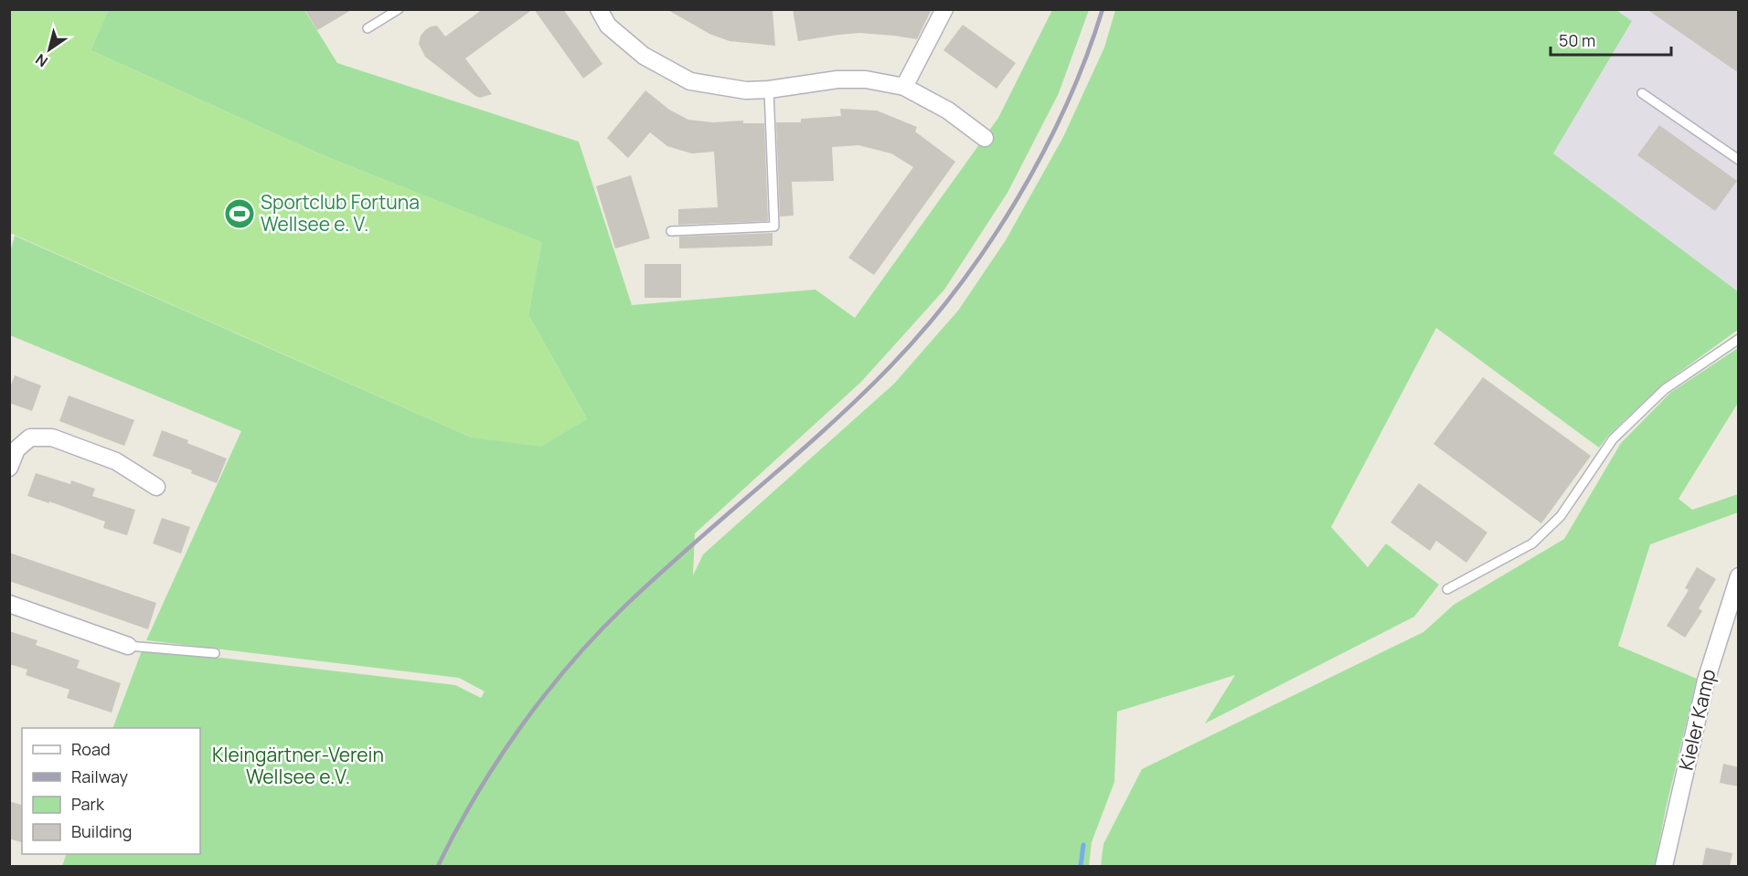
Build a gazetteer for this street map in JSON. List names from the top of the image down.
{
  "streets": {
    "street": ["Kieler Kamp"]
  },
  "parks": ["Kleingärtner-Verein Wellsee e.V."],
  "places": {
    "sports": ["Sportclub Fortuna Wellsee e. V."]
  },
  "legend": [
    "Road",
    "Railway",
    "Park",
    "Building"
  ],
  "scale_bar": "50 m",
  "north": "bottom left"
}
